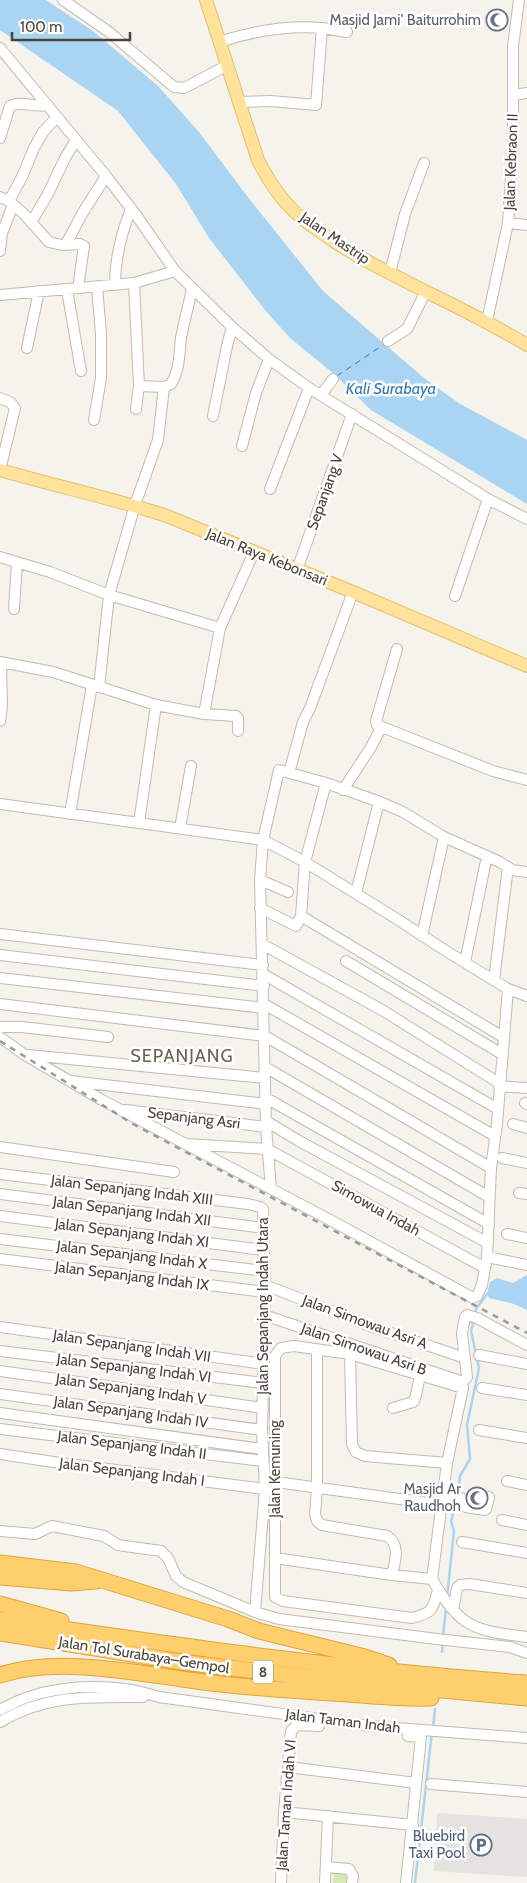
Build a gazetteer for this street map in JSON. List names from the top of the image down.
{
  "streets": {
    "highway": ["Jalan Tol Surabaya–Gempol", "8"],
    "main road": ["Jalan Mastrip", "Jalan Raya Kebonsari"],
    "street": [
      "Jalan Kebraon II",
      "Sepanjang V",
      "Sepanjang Asri",
      "Jalan Sepanjang Indah XIII",
      "Simowua Indah",
      "Jalan Sepanjang Indah XII",
      "Jalan Sepanjang Indah XI",
      "Jalan Sepanjang Indah X",
      "Jalan Sepanjang Indah IX",
      "Jalan Sepanjang Indah Utara",
      "Jalan Simowau Asri A",
      "Jalan Sepanjang Indah VII",
      "Jalan Simowau Asri B",
      "Jalan Sepanjang Indah VI",
      "Jalan Sepanjang Indah V",
      "Jalan Sepanjang Indah IV",
      "Jalan Sepanjang Indah II",
      "Jalan Kemuning",
      "Jalan Sepanjang Indah I",
      "Jalan Taman Indah",
      "Jalan Taman Indah VI"
    ]
  },
  "crossings": [
    ["Jalan Kebraon II", "Jalan Mastrip"],
    ["Sepanjang V", "Jalan Raya Kebonsari"],
    ["Jalan Sepanjang Indah XIII", "Jalan Sepanjang Indah Utara"],
    ["Jalan Sepanjang Indah XII", "Jalan Sepanjang Indah Utara"],
    ["Jalan Sepanjang Indah XI", "Jalan Sepanjang Indah Utara"],
    ["Jalan Sepanjang Indah X", "Jalan Sepanjang Indah Utara"],
    ["Jalan Sepanjang Indah IX", "Jalan Sepanjang Indah Utara"],
    ["Jalan Sepanjang Indah IX", "Jalan Simowau Asri A"],
    ["Jalan Sepanjang Indah Utara", "Jalan Simowau Asri A"],
    ["Jalan Sepanjang Indah Utara", "Jalan Sepanjang Indah VII"],
    ["Jalan Sepanjang Indah Utara", "Jalan Simowau Asri B"],
    ["Jalan Sepanjang Indah Utara", "Jalan Sepanjang Indah VI"],
    ["Jalan Sepanjang Indah Utara", "Jalan Sepanjang Indah V"],
    ["Jalan Sepanjang Indah Utara", "Jalan Sepanjang Indah IV"],
    ["Jalan Sepanjang Indah Utara", "Jalan Sepanjang Indah II"],
    ["Jalan Sepanjang Indah Utara", "Jalan Sepanjang Indah I"],
    ["Jalan Simowau Asri B", "Jalan Kemuning"],
    ["Jalan Taman Indah", "Jalan Taman Indah VI"]
  ],
  "districts": ["SEPANJANG"],
  "water": ["Kali Surabaya"],
  "places": {
    "mosque": ["Masjid Jami' Baiturrohim", "Masjid Ar Raudhoh"],
    "parking": ["Bluebird Taxi Pool"]
  },
  "scale_bar": "100 m"
}
